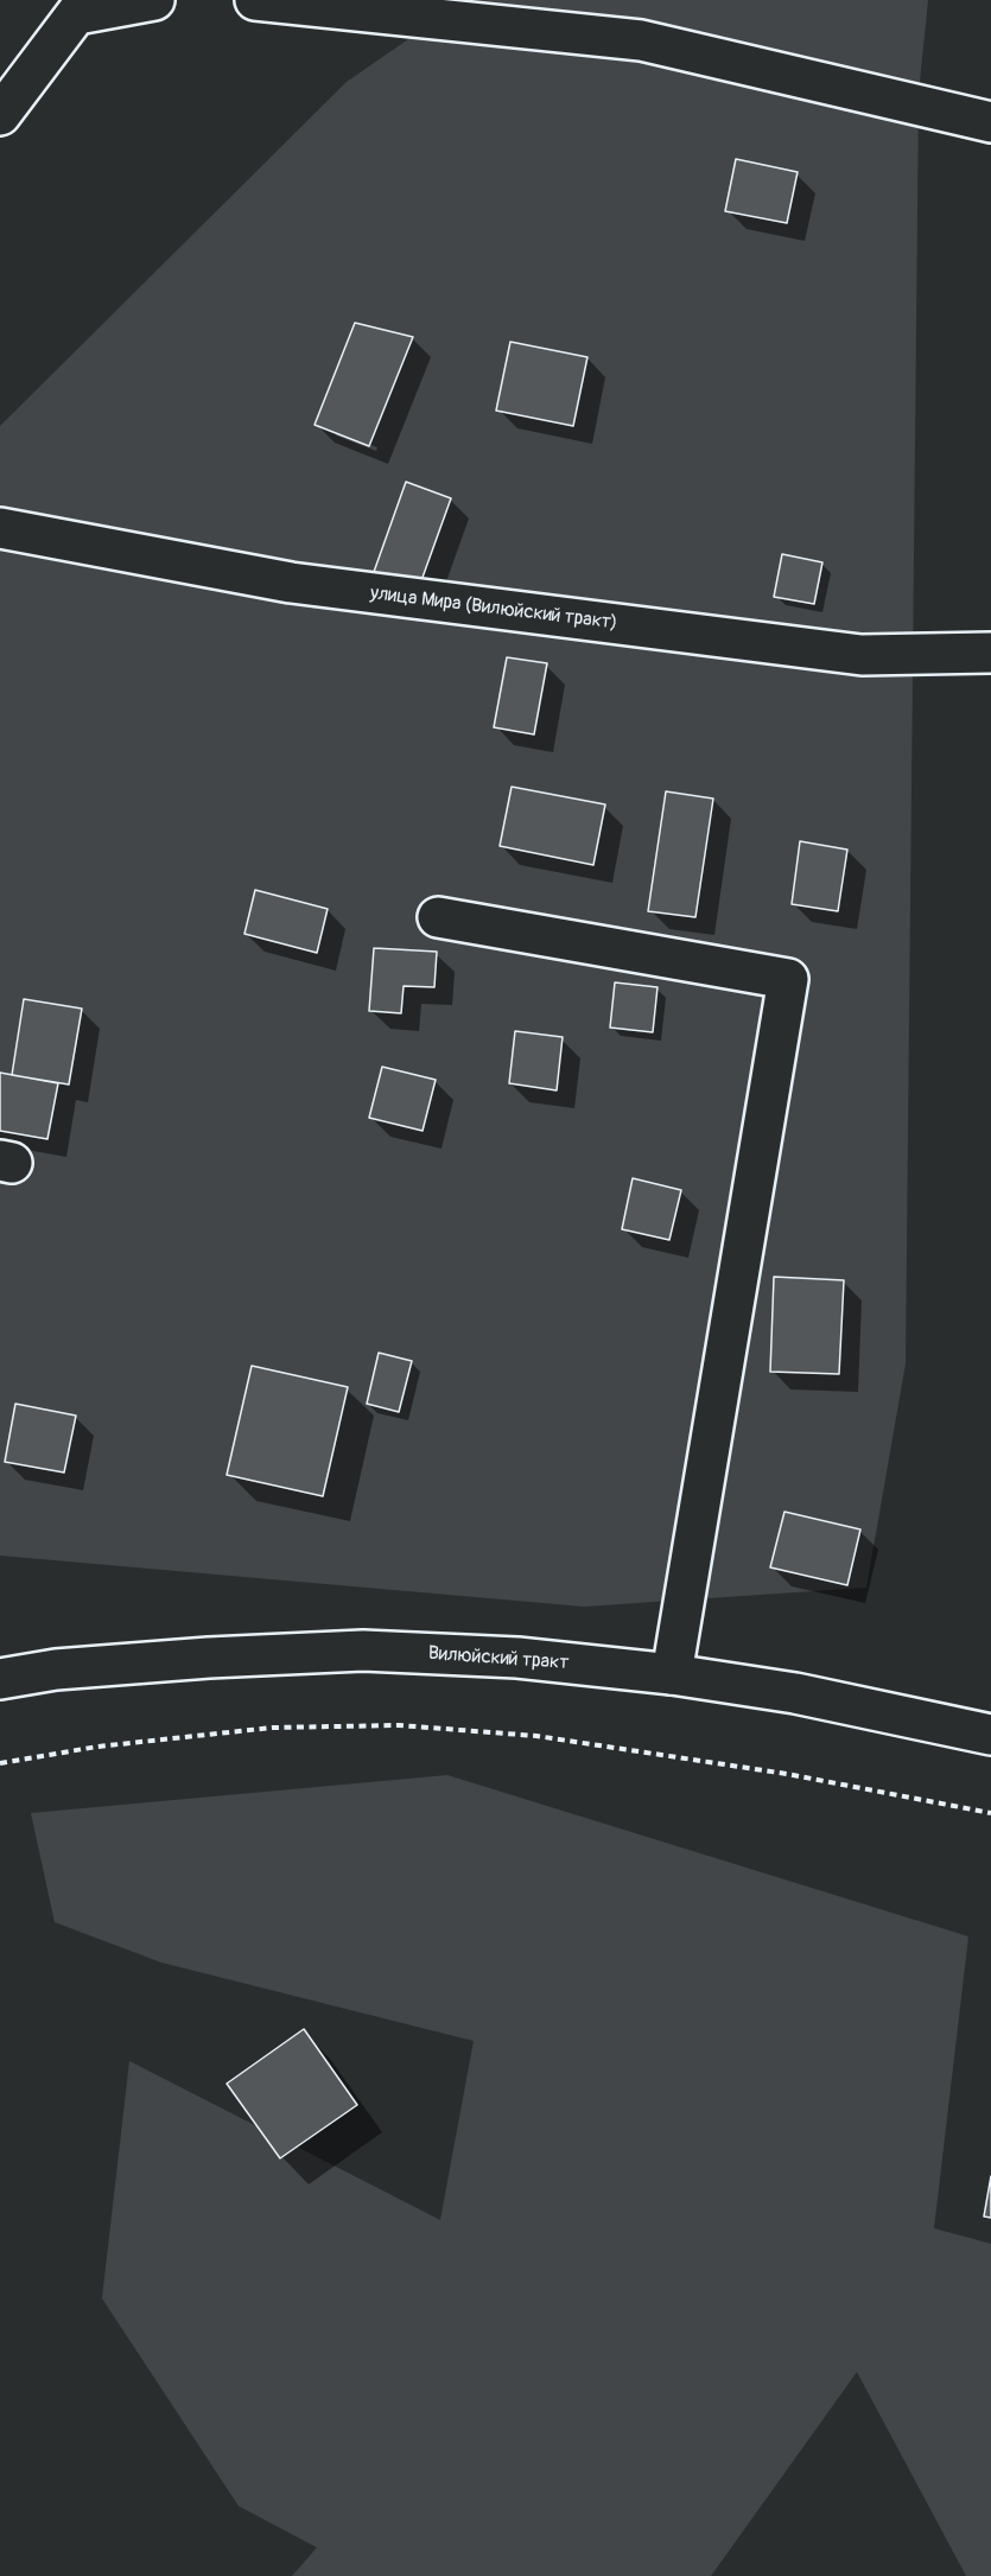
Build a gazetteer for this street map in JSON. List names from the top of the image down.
{
  "streets": {
    "street": ["улица Мира (Вилюйский тракт)", "Вилюйский тракт"]
  }
}
